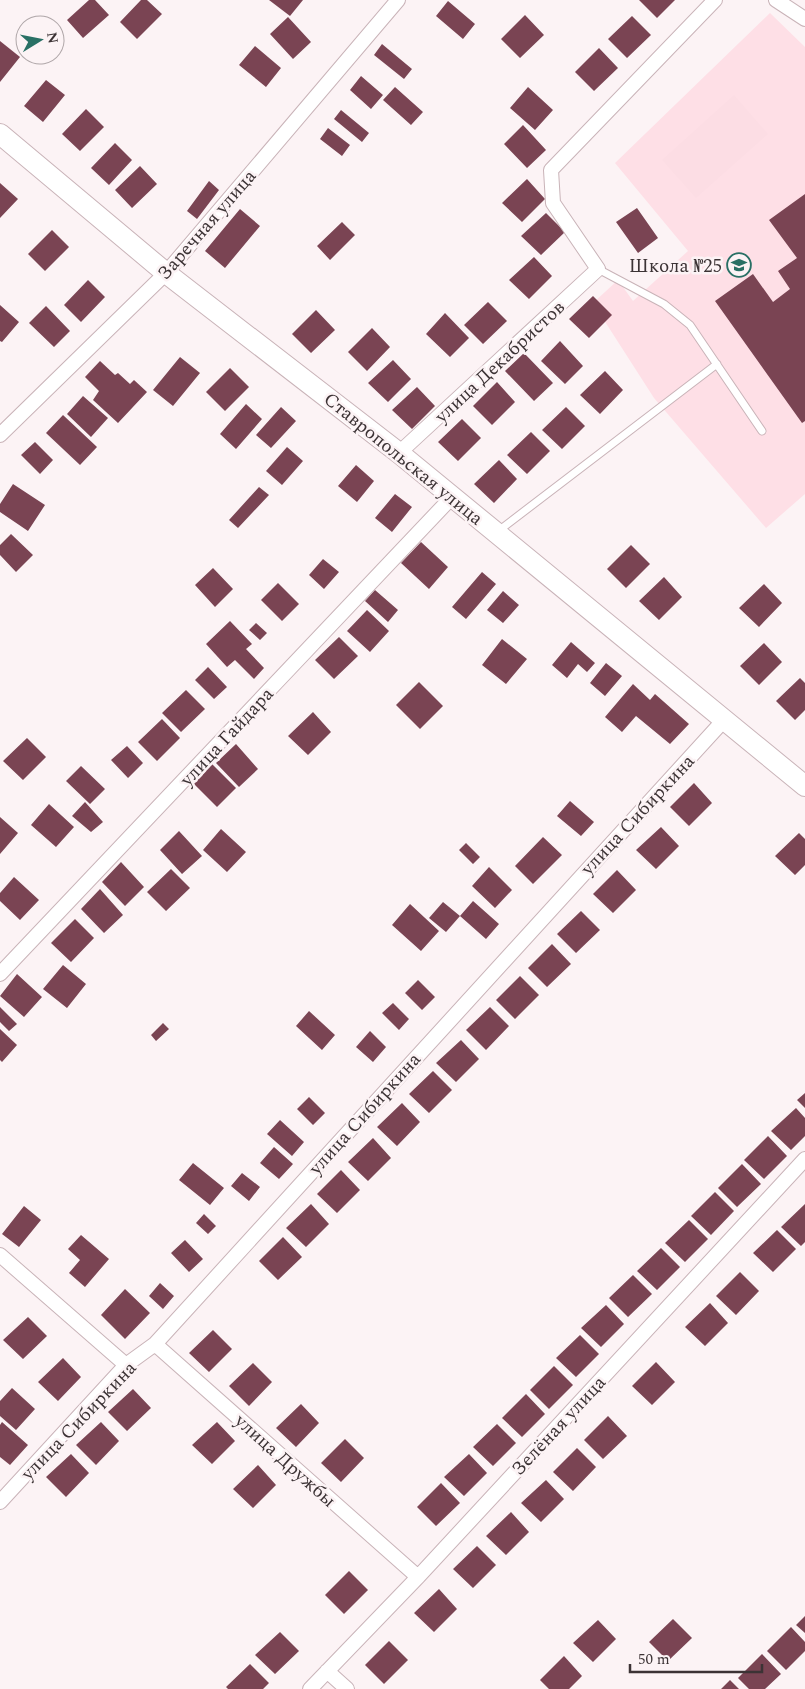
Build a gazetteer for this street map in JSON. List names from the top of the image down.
{
  "streets": {
    "main road": ["Ставропольская улица"],
    "street": [
      "Заречная улица",
      "улица Декабристов",
      "улица Гайдара",
      "улица Сибиркина",
      "Зелёная улица",
      "улица Дружбы"
    ]
  },
  "crossings": [
    ["Заречная улица", "Ставропольская улица"],
    ["улица Декабристов", "Ставропольская улица"],
    ["Ставропольская улица", "улица Гайдара"],
    ["Ставропольская улица", "улица Сибиркина"],
    ["улица Сибиркина", "улица Дружбы"],
    ["Зелёная улица", "улица Дружбы"]
  ],
  "places": {
    "school or university": ["Школа №25"]
  },
  "scale_bar": "50 m",
  "north": "right"
}
